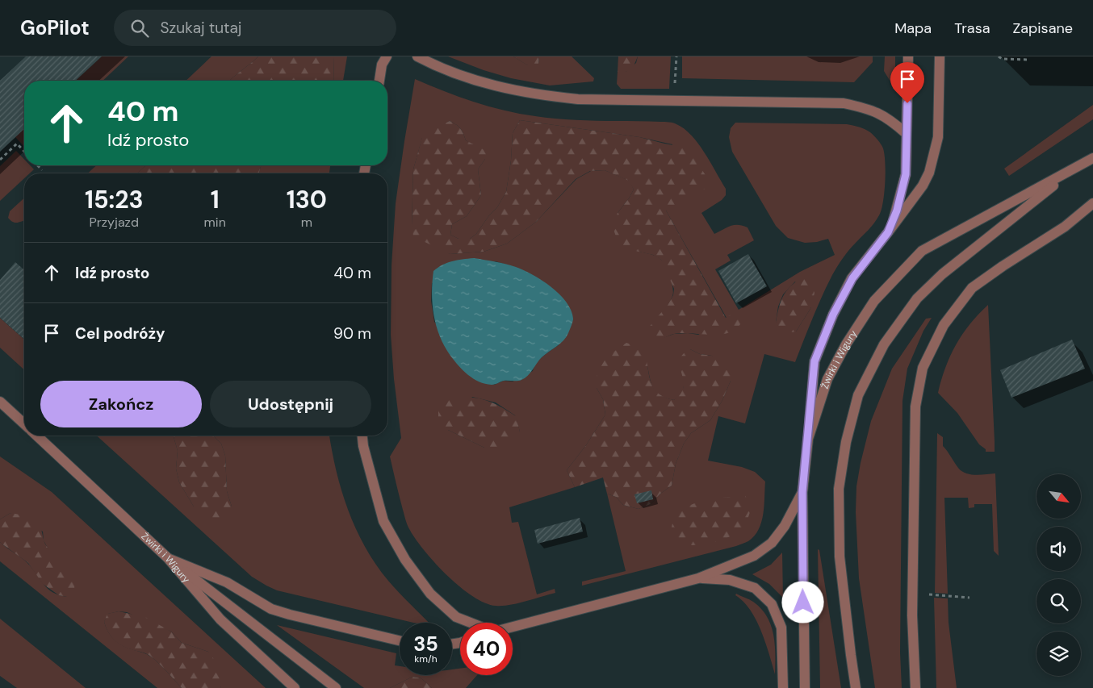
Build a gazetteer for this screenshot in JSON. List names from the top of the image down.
{
  "streets": {
    "street": ["Żwirki i Wigury"]
  },
  "north": "bottom right",
  "page": {
    "header": "GoPilot",
    "search": "Szukaj tutaj",
    "nav": ["Mapa", "Trasa", "Zapisane"],
    "turn": ["40 m", "Idź prosto"],
    "eta": [
      "15:23",
      "Przyjazd",
      "1",
      "min",
      "130",
      "m"
    ],
    "list": [
      {
        "name": "Idź prosto",
        "value": "40 m"
      },
      {
        "name": "Cel podróży",
        "value": "90 m"
      }
    ],
    "buttons": ["Zakończ", "Udostępnij"],
    "speed": "35 km/h",
    "limit": "40"
  }
}
